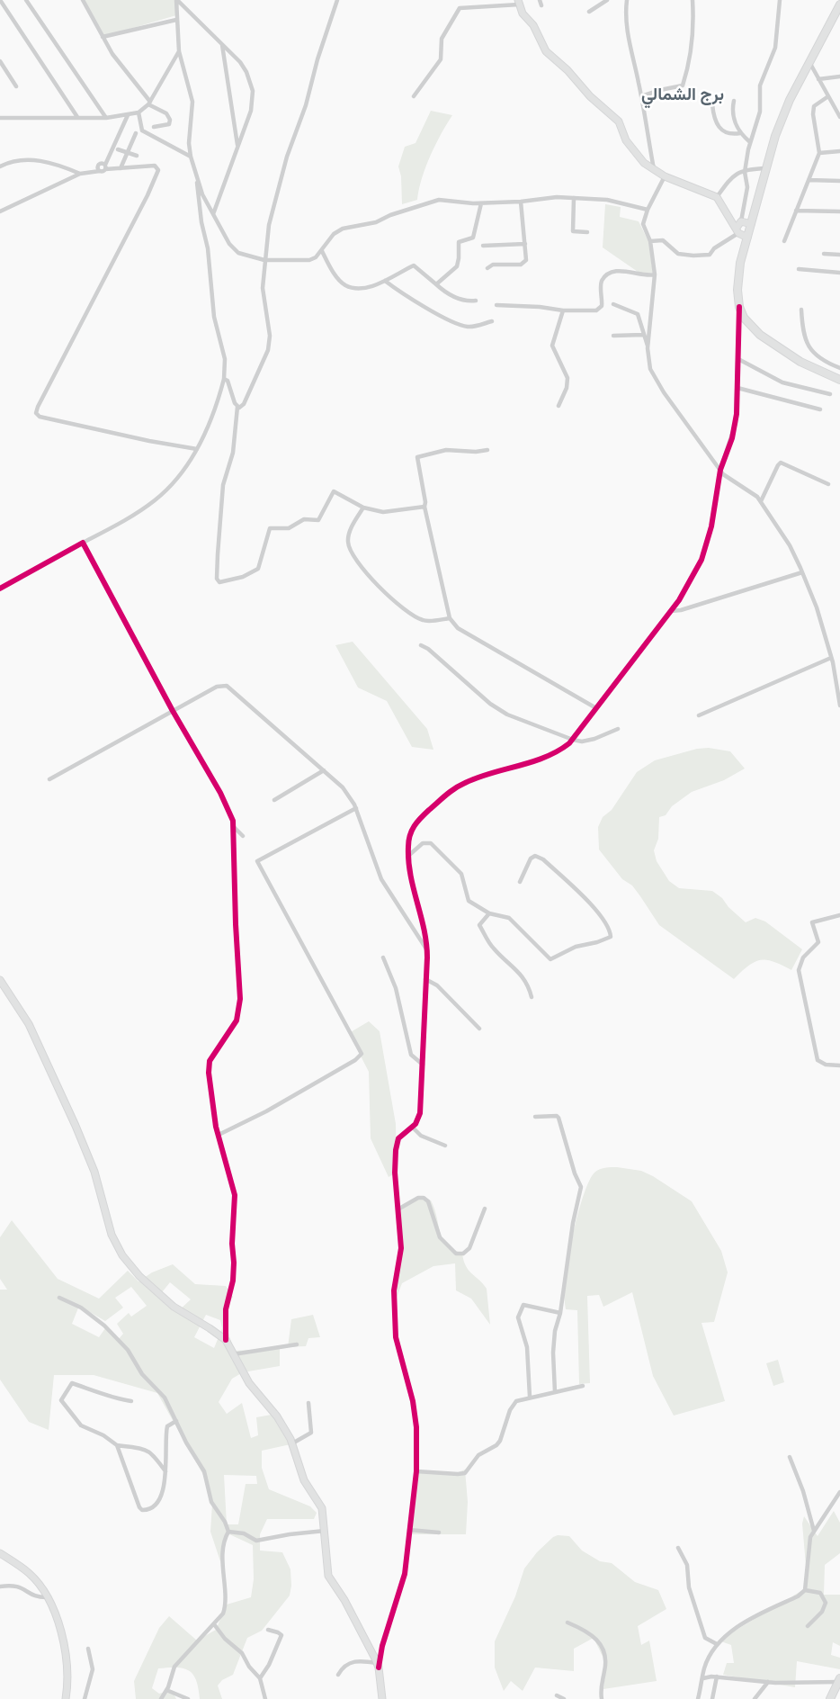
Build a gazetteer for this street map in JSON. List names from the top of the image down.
{
  "districts": ["برج الشمالي"]
}
